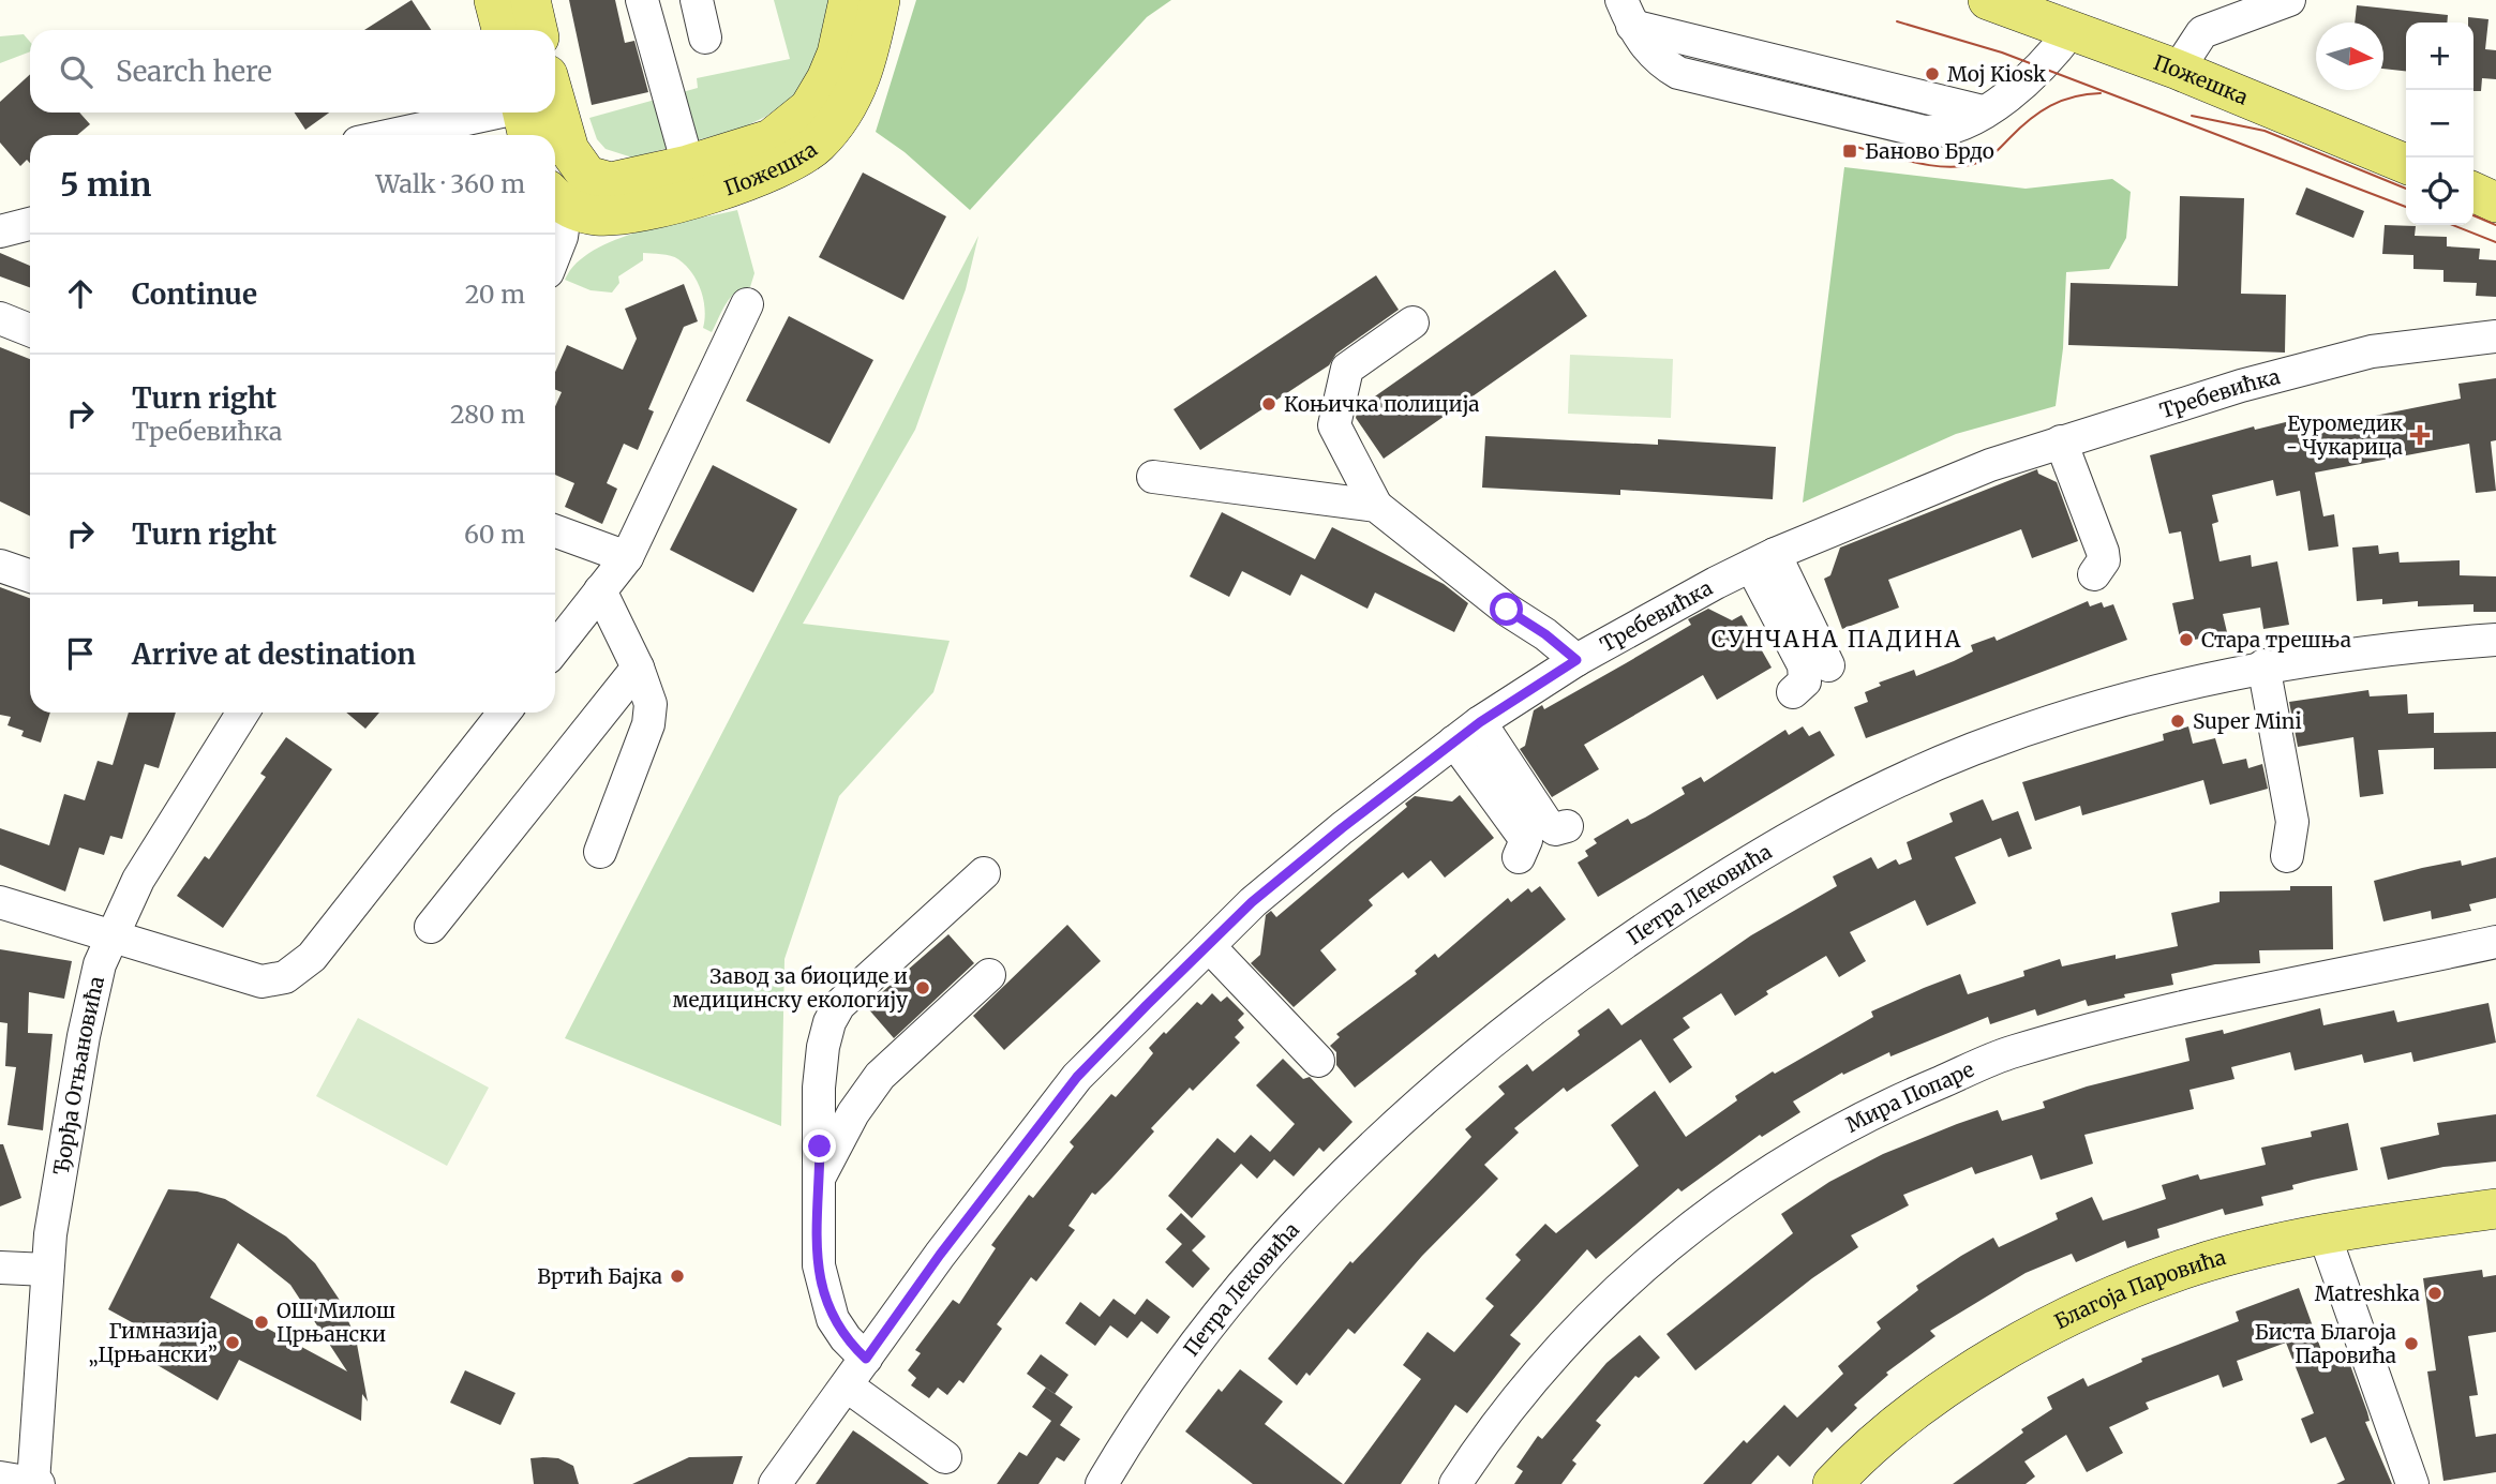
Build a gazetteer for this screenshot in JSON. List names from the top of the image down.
{
  "streets": {
    "main road": ["Пожешка", "Благоја Паровића"],
    "street": [
      "Требевићка",
      "Петра Лековића",
      "Ђорђа Огњановића",
      "Мира Попаре"
    ]
  },
  "districts": ["СУНЧАНА ПАДИНА"],
  "places": {
    "other": [
      "Moj Kiosk",
      "Коњичка полиција",
      "Стара трешња",
      "Super Mini",
      "Завод за биоциде и медицинску екологију",
      "Вртић Бајка",
      "Matreshka",
      "ОШ Милош Црњански",
      "Гимназија „Црњански”",
      "Биста Благоја Паровића"
    ],
    "transit": ["Баново Брдо"],
    "health": ["Еуромедик - Чукарица"]
  },
  "north": "right",
  "page": {
    "map_buttons": ["+", "−"],
    "search": "Search here",
    "heading": ["5 min", "Walk · 360 m"],
    "list": [
      ["Continue", "20 m"],
      ["Turn right", "Требевићка", "280 m"],
      ["Turn right", "60 m"],
      "Arrive at destination"
    ]
  }
}
